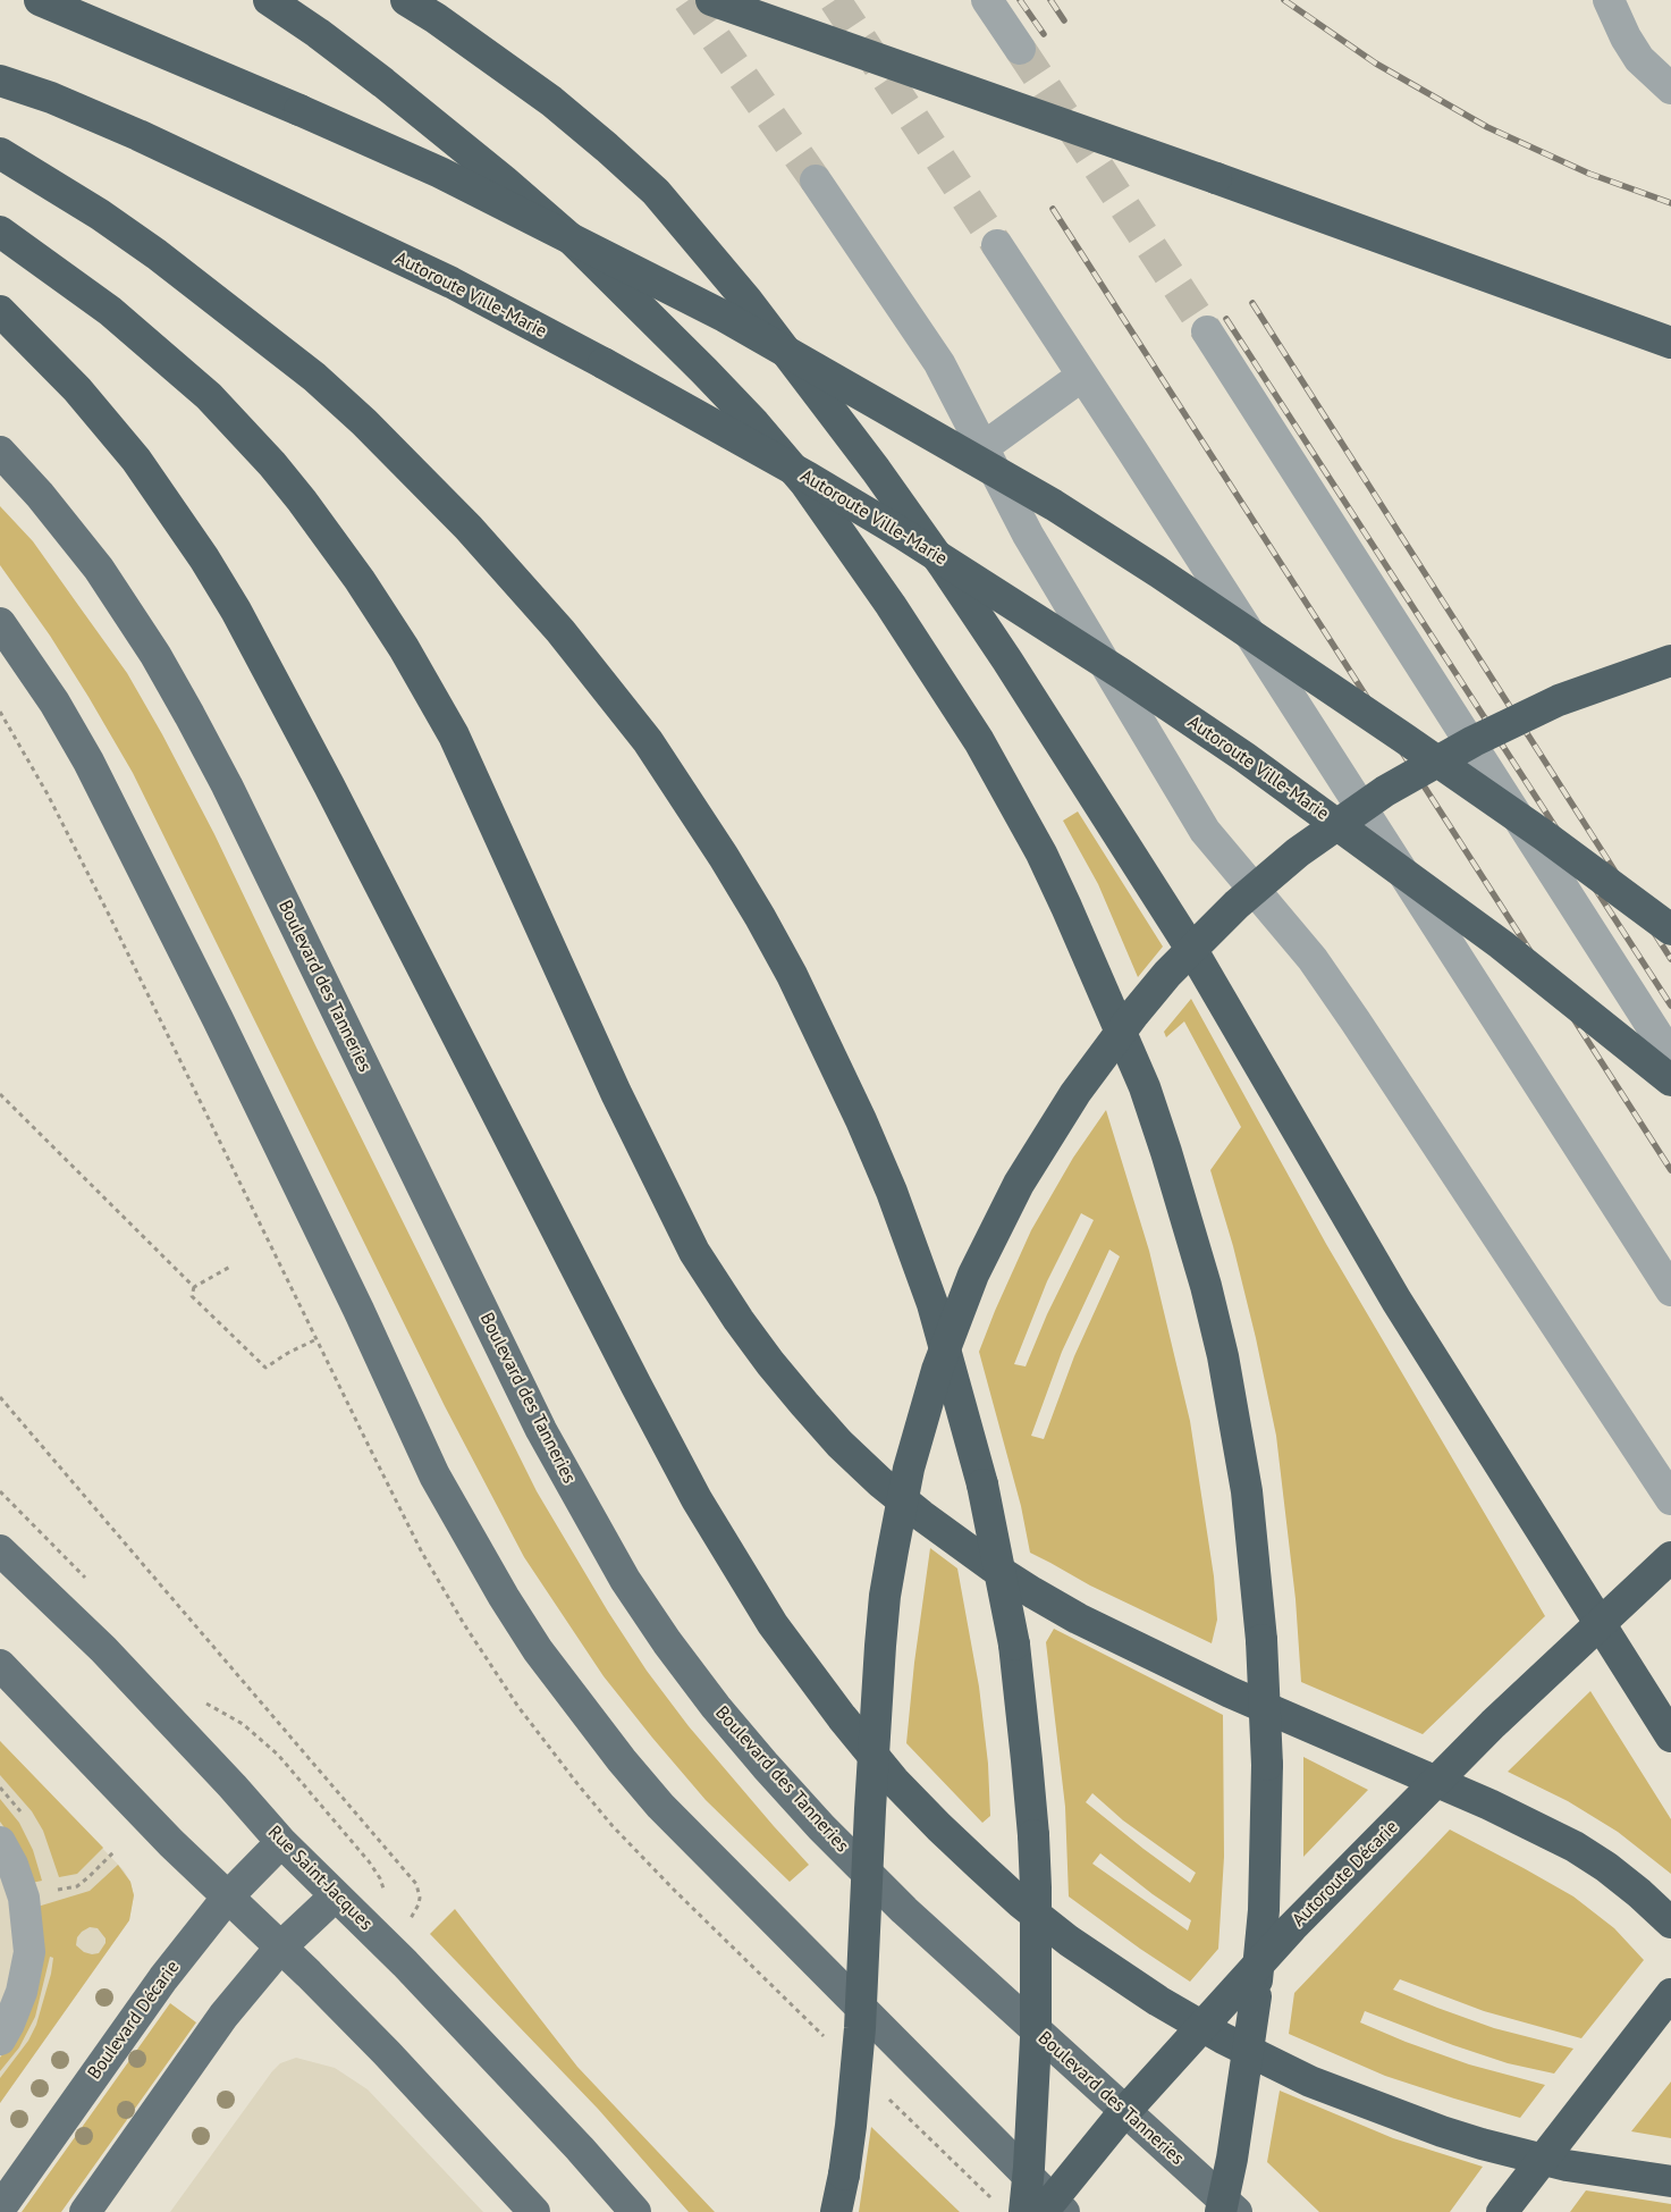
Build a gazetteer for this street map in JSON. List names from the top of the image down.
{
  "streets": {
    "highway": ["Autoroute Ville-Marie", "Autoroute Décarie"],
    "main road": ["Boulevard des Tanneries", "Rue Saint-Jacques", "Boulevard Décarie"]
  },
  "crossings": [
    ["Rue Saint-Jacques", "Boulevard Décarie"]
  ]
}
